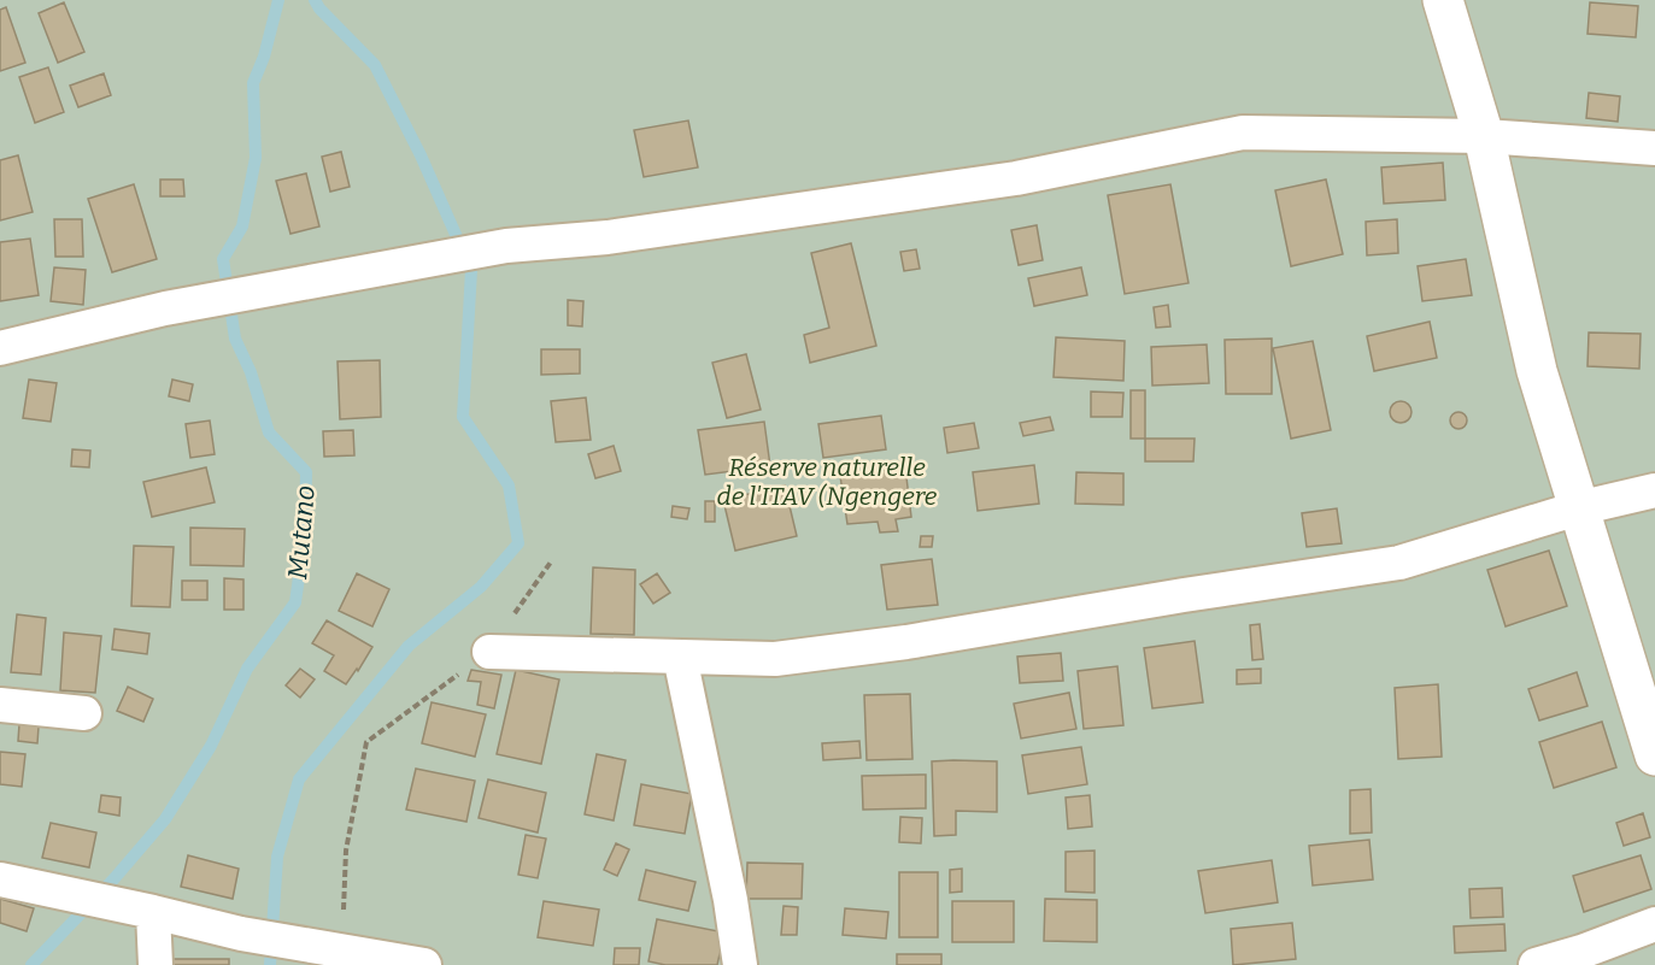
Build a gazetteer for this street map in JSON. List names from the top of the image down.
{
  "water": ["Mutano"],
  "parks": ["Réserve naturelle de l'ITAV (Ngengere"]
}
